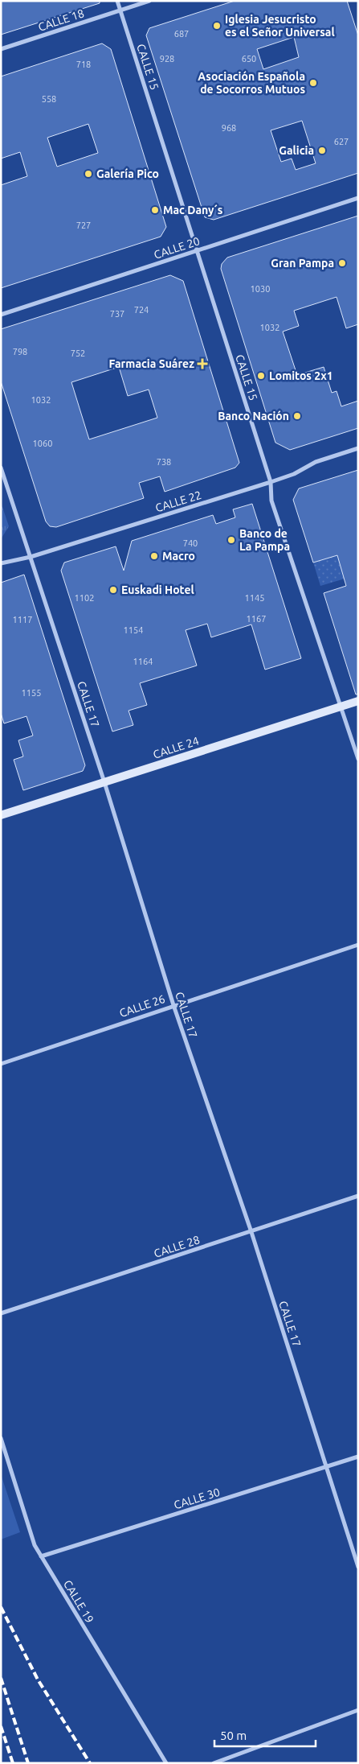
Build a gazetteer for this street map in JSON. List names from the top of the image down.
{
  "streets": {
    "street": [
      "CALLE 18",
      "CALLE 15",
      "CALLE 20",
      "CALLE 22",
      "CALLE 17",
      "CALLE 24",
      "CALLE 26",
      "CALLE 28",
      "CALLE 30",
      "CALLE 19"
    ]
  },
  "crossings": [
    ["CALLE 18", "CALLE 15"],
    ["CALLE 15", "CALLE 20"],
    ["CALLE 15", "CALLE 22"],
    ["CALLE 15", "CALLE 24"],
    ["CALLE 22", "CALLE 17"],
    ["CALLE 17", "CALLE 24"],
    ["CALLE 17", "CALLE 26"],
    ["CALLE 17", "CALLE 28"],
    ["CALLE 17", "CALLE 30"],
    ["CALLE 30", "CALLE 19"]
  ],
  "places": {
    "other": [
      "Iglesia Jesucristo es el Señor Universal",
      "Asociación Española de Socorros Mutuos",
      "Galicia",
      "Galería Pico",
      "Mac Dany´s",
      "Gran Pampa",
      "Lomitos 2x1",
      "Banco Nación",
      "Banco de La Pampa",
      "Macro",
      "Euskadi Hotel"
    ],
    "health": ["Farmacia Suárez"]
  },
  "house_numbers": [
    "687",
    "928",
    "650",
    "718",
    "558",
    "968",
    "627",
    "727",
    "1030",
    "724",
    "737",
    "1032",
    "798",
    "752",
    "1032",
    "1060",
    "738",
    "740",
    "1102",
    "1145",
    "1167",
    "1117",
    "1154",
    "1164",
    "1155"
  ],
  "scale_bar": "50 m"
}
